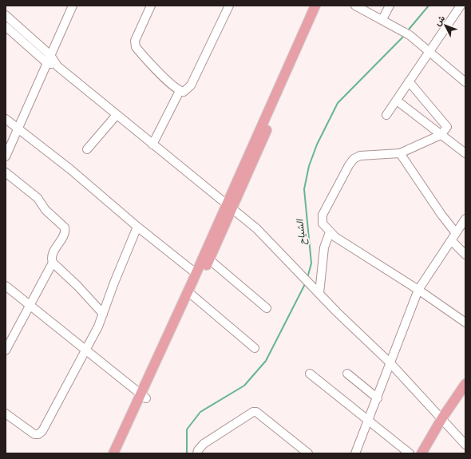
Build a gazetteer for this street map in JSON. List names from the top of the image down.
{
  "water": ["الشياح"],
  "north": "top left"
}
